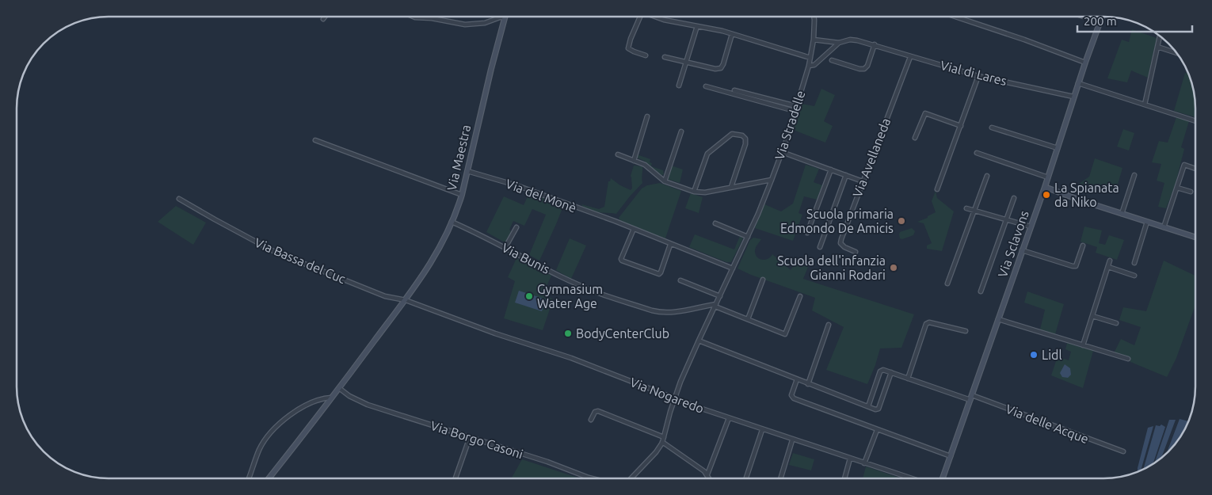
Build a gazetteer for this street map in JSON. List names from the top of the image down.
{
  "streets": {
    "street": [
      "Vial di Lares",
      "Via Stradelle",
      "Via Maestra",
      "Via Avellaneda",
      "Via del Monè",
      "Via Sclavons",
      "Via Bunis",
      "Via Bassa del Cuc",
      "Via Nogaredo",
      "Via delle Acque",
      "Via Borgo Casoni"
    ]
  },
  "crossings": [
    ["Vial di Lares", "Via Stradelle"],
    ["Vial di Lares", "Via Avellaneda"],
    ["Vial di Lares", "Via Sclavons"],
    ["Via Stradelle", "Via del Monè"],
    ["Via Stradelle", "Via Bunis"],
    ["Via Stradelle", "Via Nogaredo"],
    ["Via Maestra", "Via del Monè"],
    ["Via Maestra", "Via Bunis"],
    ["Via Maestra", "Via Bassa del Cuc"],
    ["Via Maestra", "Via Nogaredo"],
    ["Via Maestra", "Via Borgo Casoni"],
    ["Via Sclavons", "Via delle Acque"],
    ["Via Bassa del Cuc", "Via Nogaredo"]
  ],
  "places": [
    "La Spianata da Niko",
    "Scuola primaria Edmondo De Amicis",
    "Scuola dell'infanzia Gianni Rodari",
    "Gymnasium Water Age",
    "BodyCenterClub",
    "Lidl"
  ],
  "scale_bar": "200 m"
}
